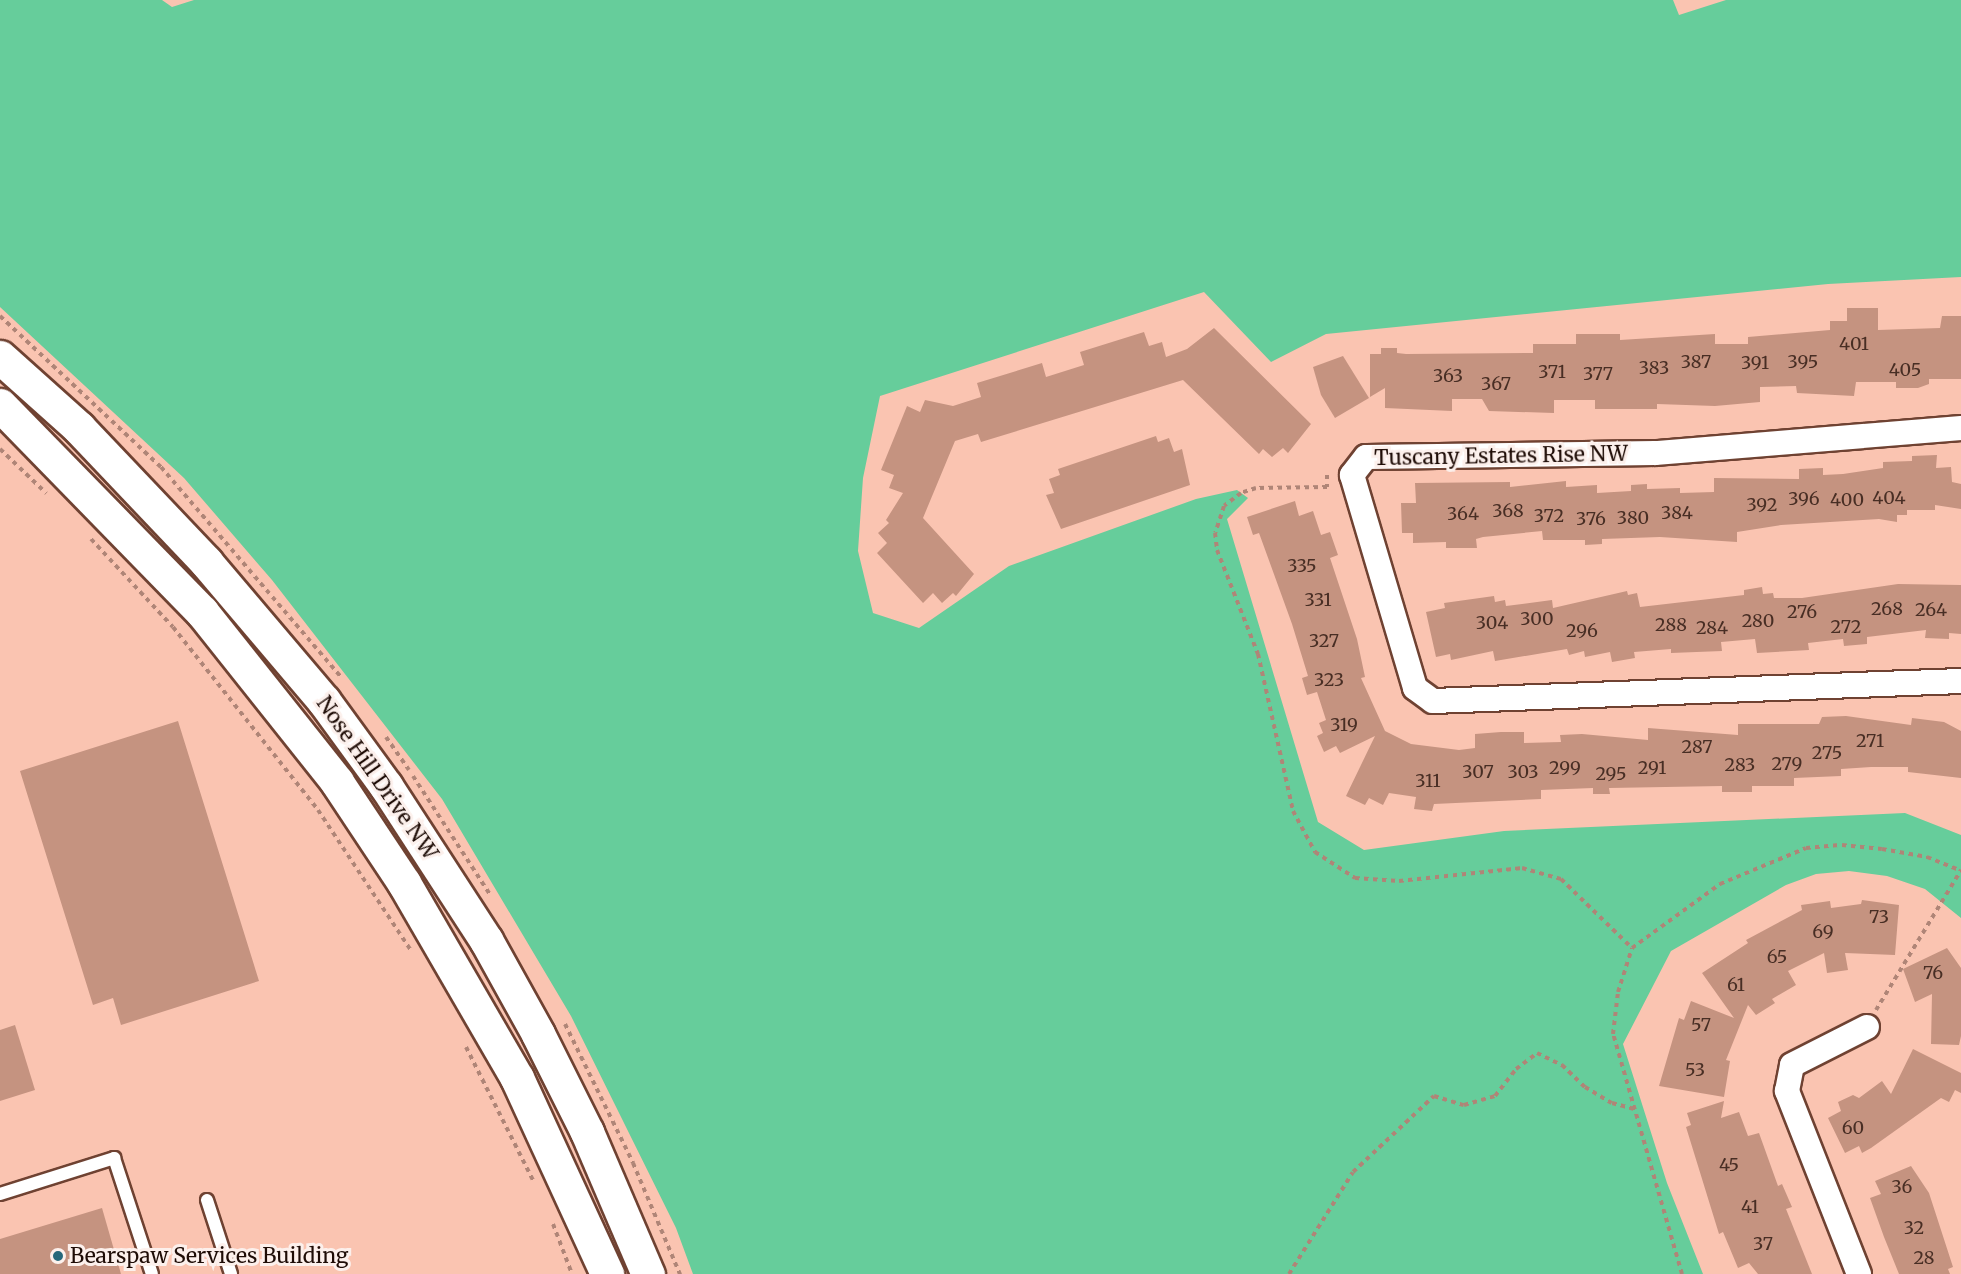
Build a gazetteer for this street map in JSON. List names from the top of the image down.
{
  "streets": {
    "street": ["Tuscany Estates Rise NW", "Nose Hill Drive NW"]
  },
  "places": ["Bearspaw Services Building"],
  "house_numbers": [
    "401",
    "387",
    "395",
    "391",
    "383",
    "405",
    "371",
    "377",
    "363",
    "367",
    "404",
    "396",
    "400",
    "392",
    "368",
    "384",
    "364",
    "372",
    "380",
    "376",
    "335",
    "331",
    "268",
    "264",
    "276",
    "300",
    "280",
    "304",
    "288",
    "272",
    "284",
    "296",
    "327",
    "323",
    "319",
    "271",
    "287",
    "275",
    "279",
    "283",
    "299",
    "291",
    "307",
    "303",
    "295",
    "311",
    "73",
    "69",
    "65",
    "76",
    "61",
    "57",
    "53",
    "60",
    "45",
    "36",
    "41",
    "32",
    "37",
    "28"
  ]
}
